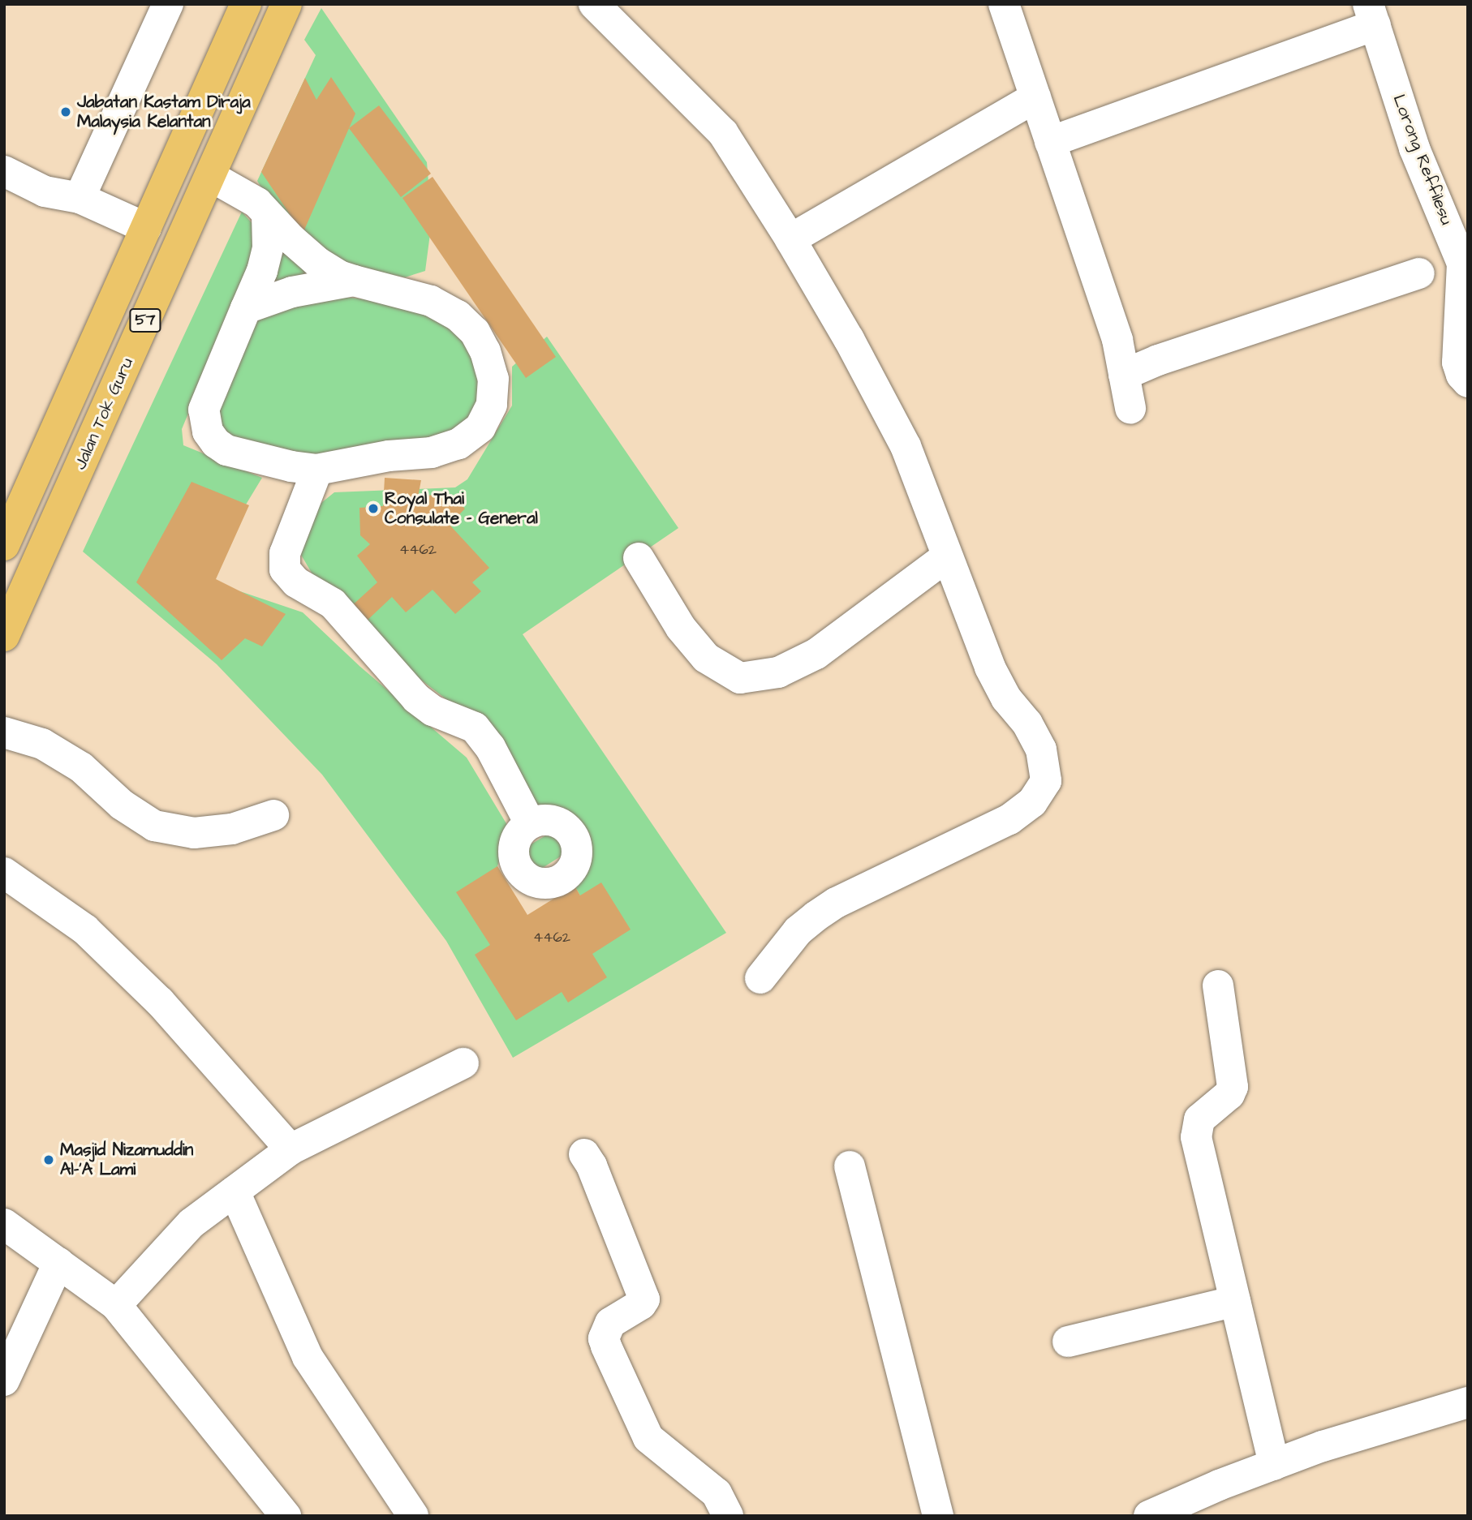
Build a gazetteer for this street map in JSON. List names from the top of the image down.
{
  "streets": {
    "main road": ["57", "Jalan Tok Guru"],
    "street": ["Lorong Reffilesu"]
  },
  "places": ["Jabatan Kastam Diraja Malaysia Kelantan", "Royal Thai Consulate - General", "Masjid Nizamuddin Al-'A Lami"],
  "house_numbers": ["4462", "4462"]
}
